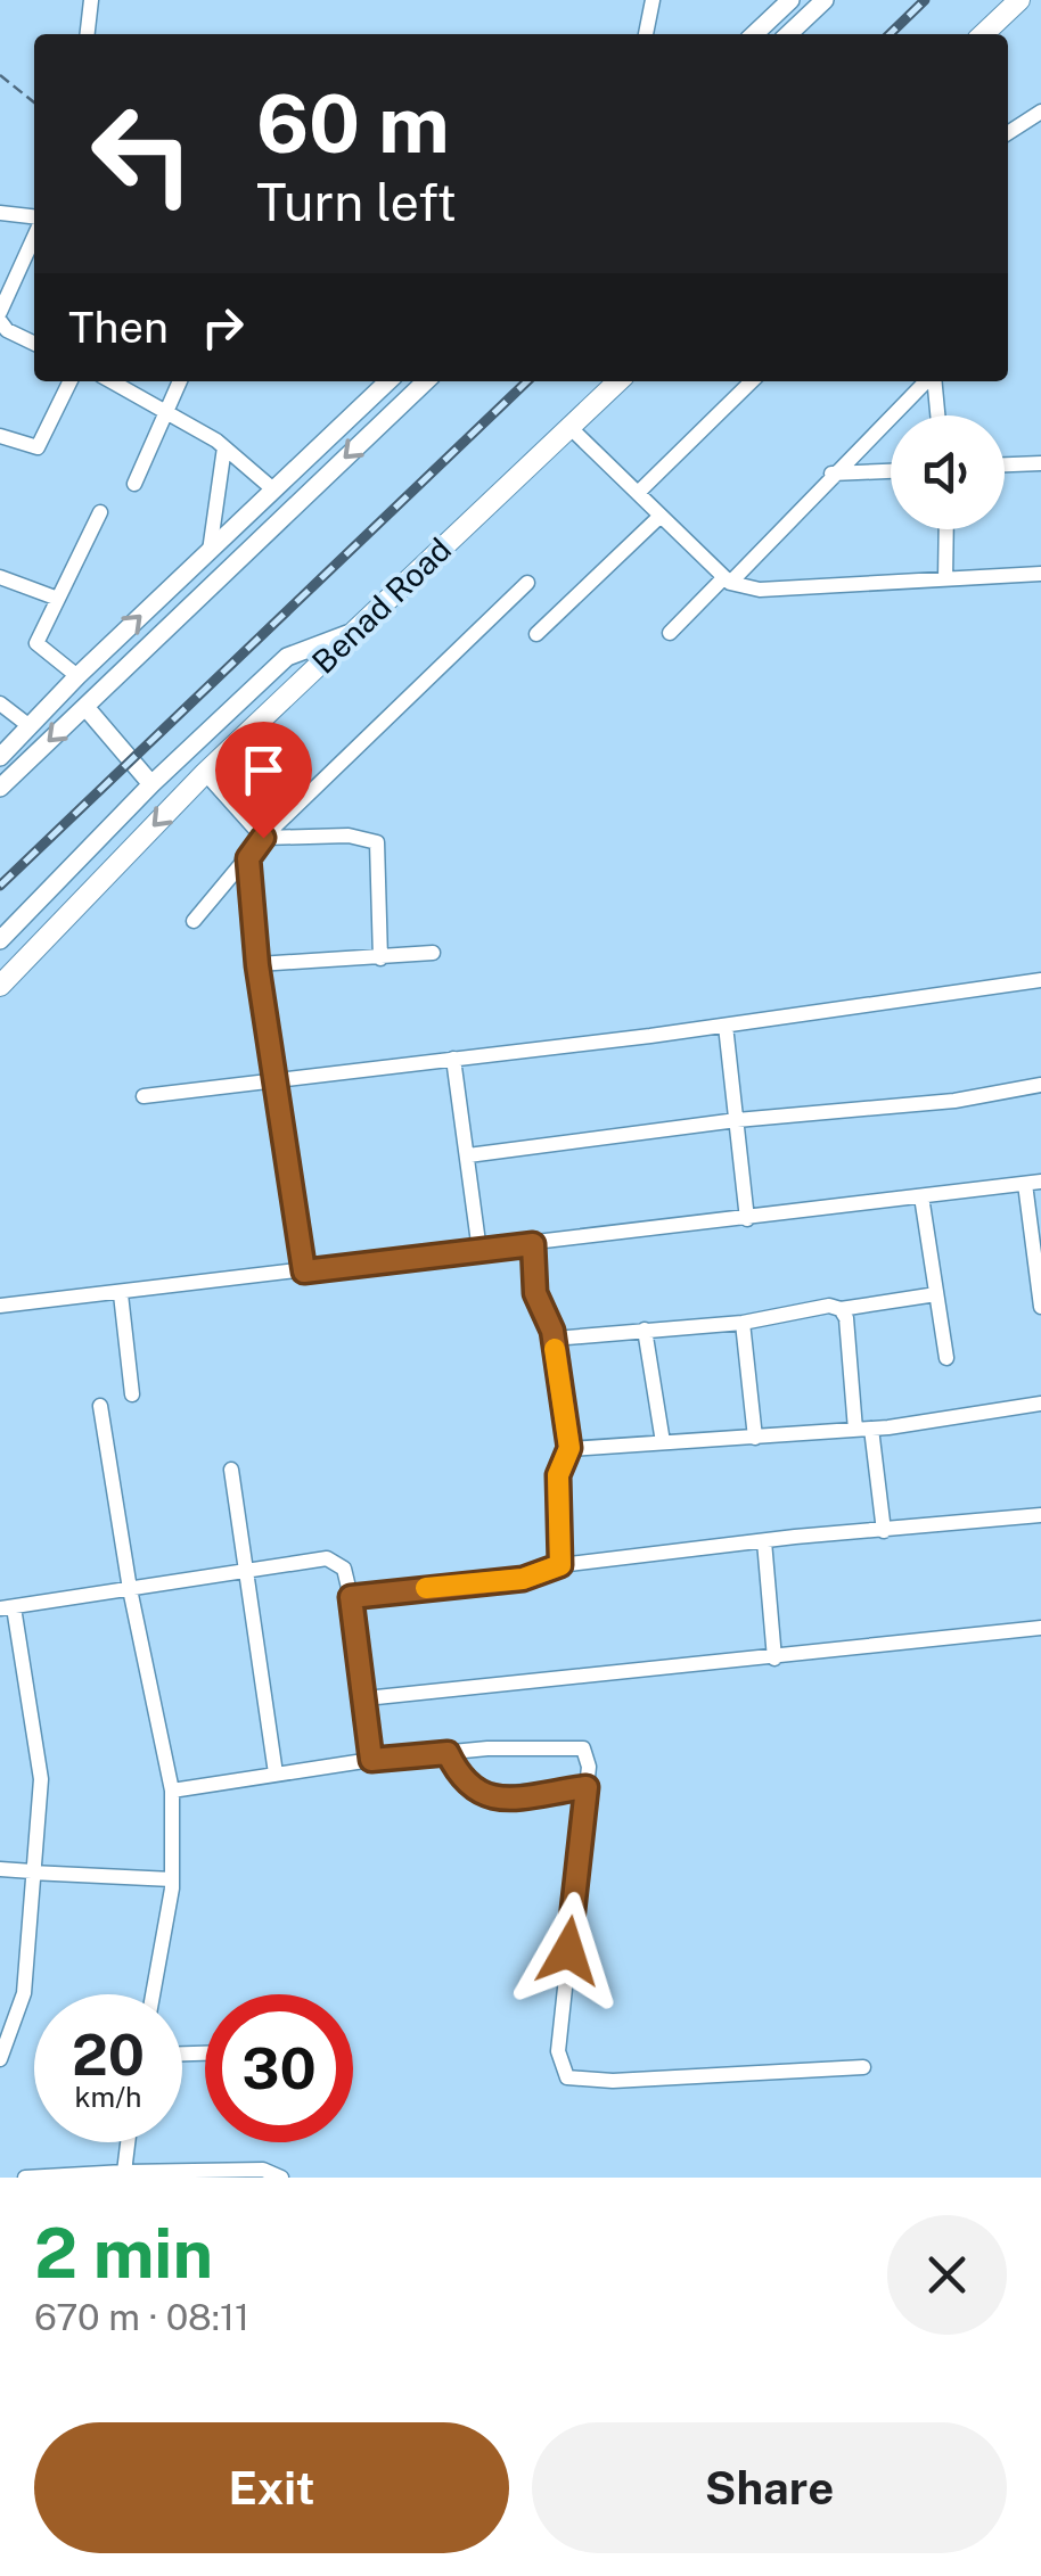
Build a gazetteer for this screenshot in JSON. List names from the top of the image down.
{
  "streets": {
    "main road": ["Benad Road"]
  },
  "page": {
    "turn": ["60 m", "Turn left"],
    "then": "Then",
    "speed": "20 km/h",
    "limit": "30",
    "heading": ["2 min", "670 m · 08:11"],
    "buttons": ["Exit", "Share"]
  }
}
